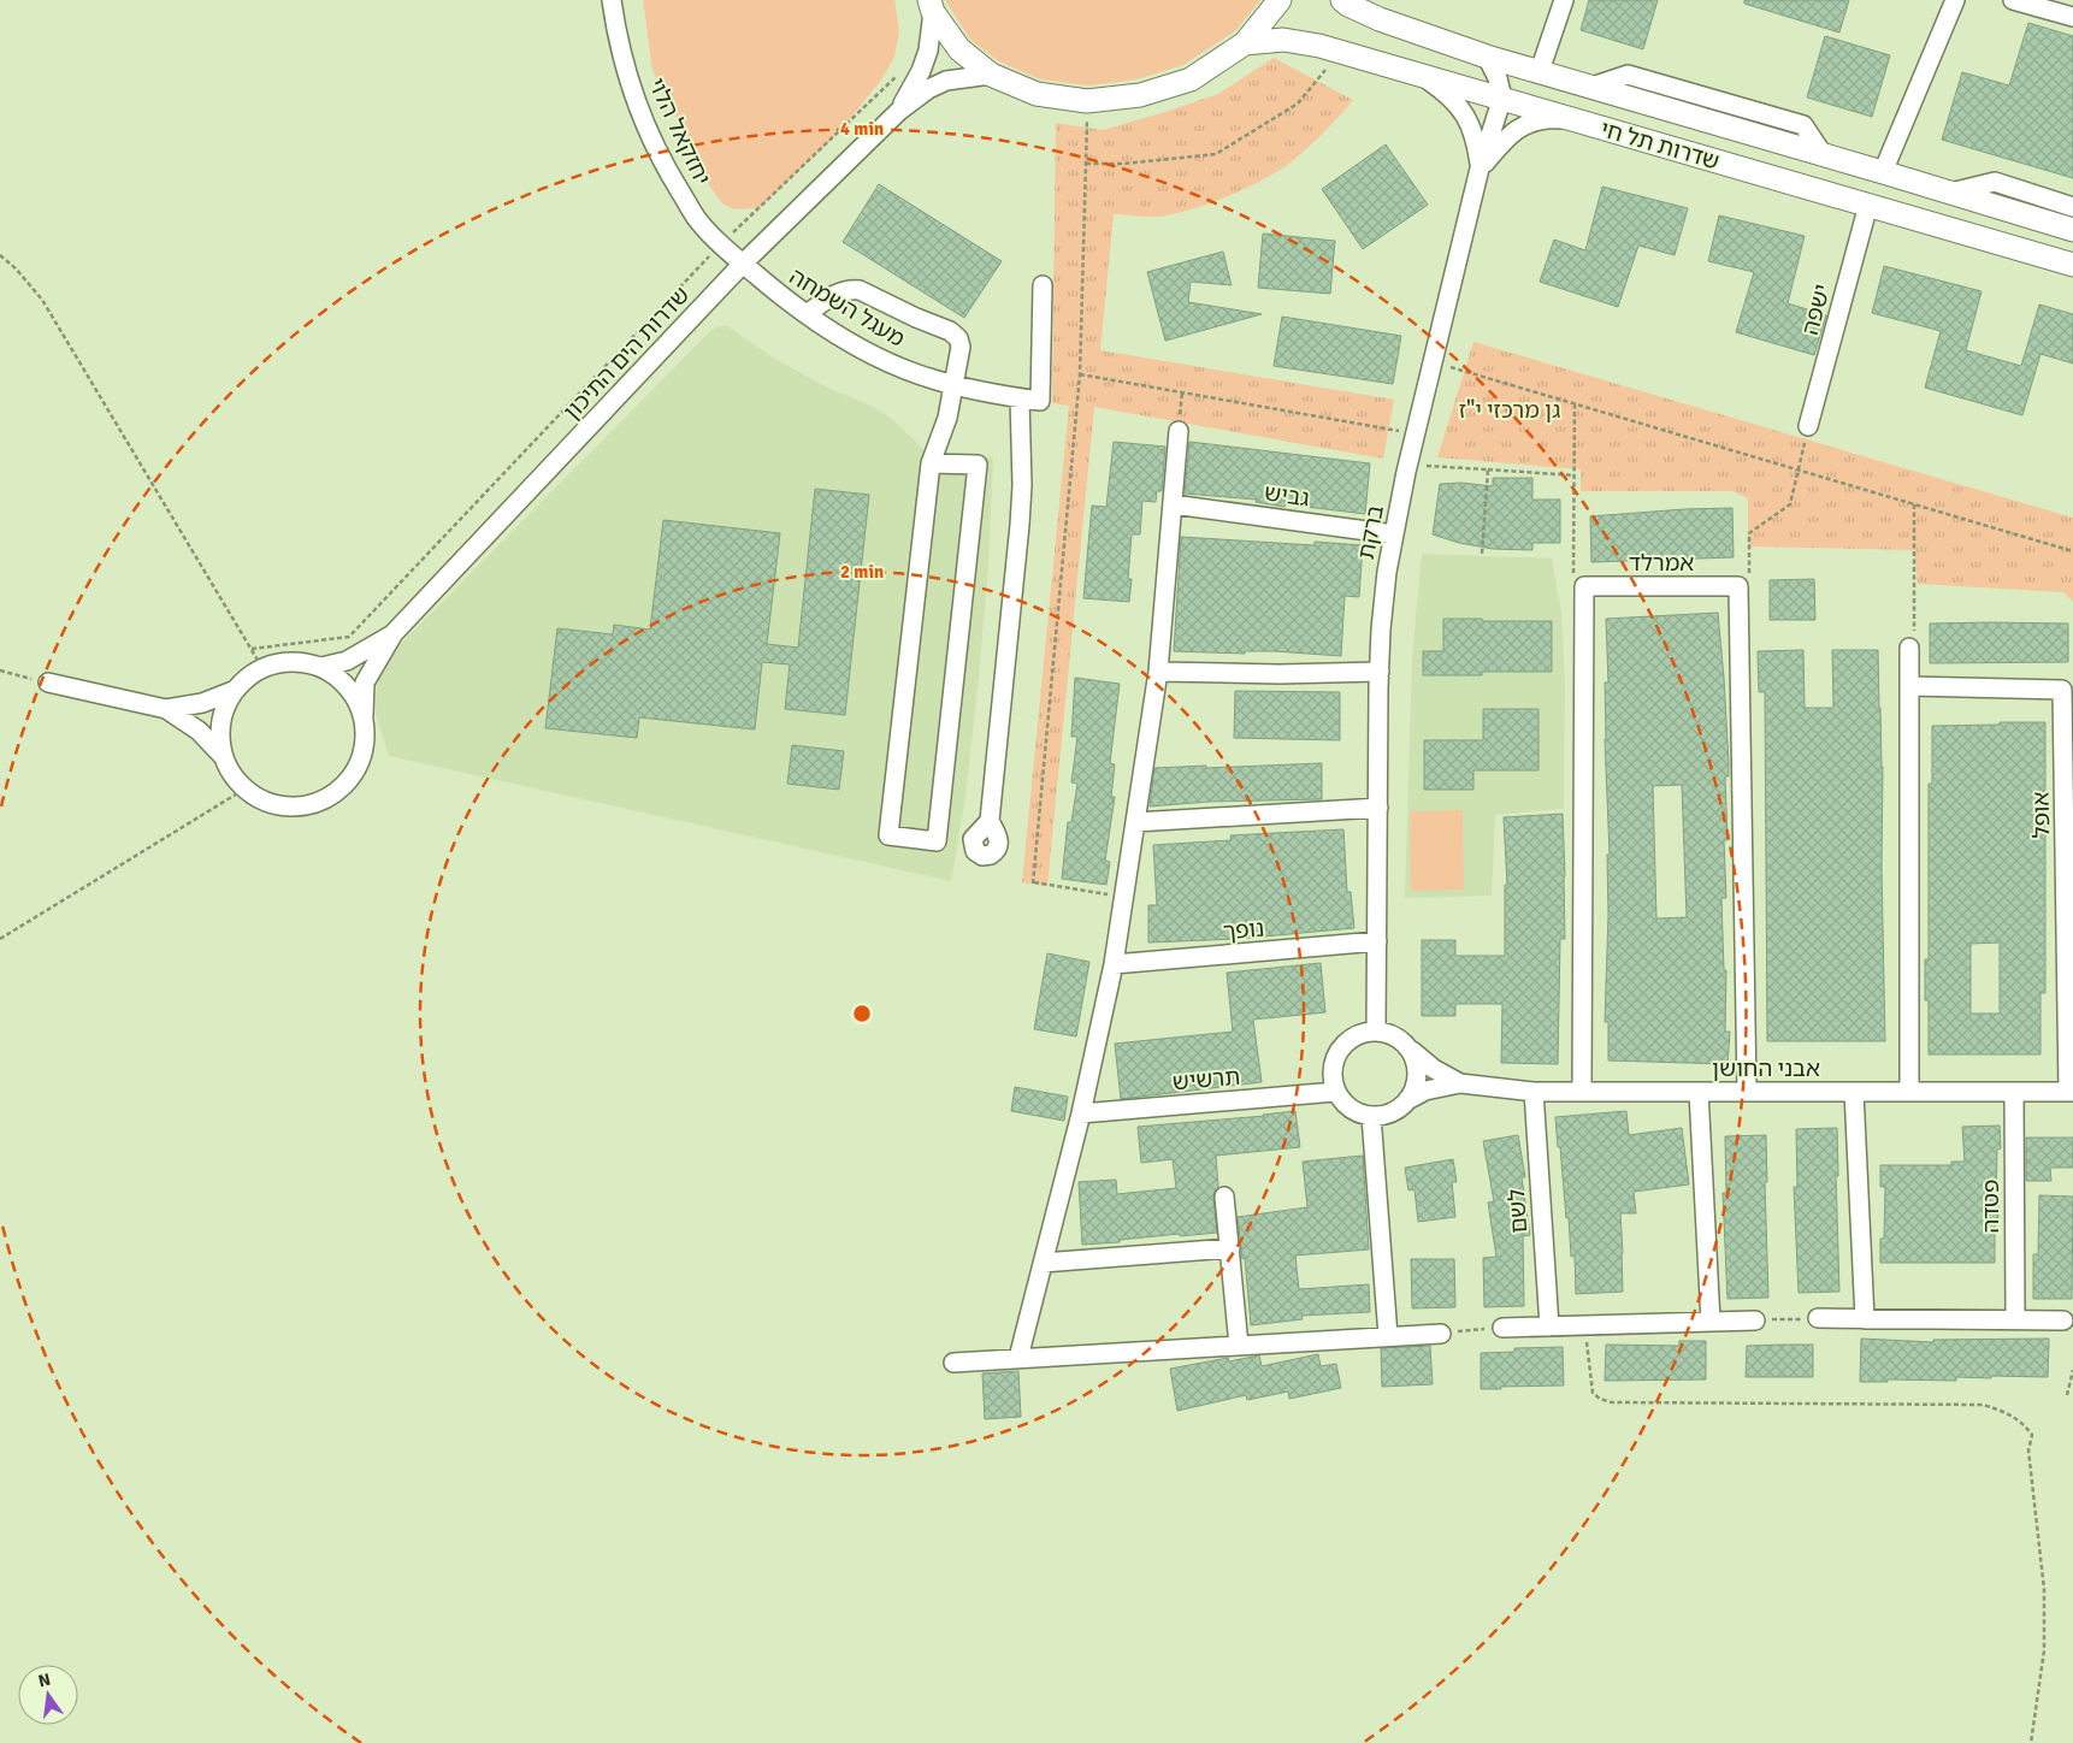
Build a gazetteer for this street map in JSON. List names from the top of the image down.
{
  "streets": {
    "main road": ["שדרות תל חי"],
    "street": [
      "יחזקאל הלוי",
      "מעגל השמחה",
      "ישפה",
      "שדרות הים התיכון",
      "גביש",
      "ברקת",
      "אמרלד",
      "אופל",
      "נופך",
      "אבני החושן",
      "תרשיש",
      "פטדה",
      "לשם"
    ]
  },
  "crossings": [
    ["יחזקאל הלוי", "מעגל השמחה"],
    ["יחזקאל הלוי", "שדרות הים התיכון"],
    ["שדרות תל חי", "ישפה"],
    ["שדרות תל חי", "ברקת"],
    ["מעגל השמחה", "שדרות הים התיכון"],
    ["גביש", "ברקת"],
    ["ברקת", "נופך"],
    ["ברקת", "אבני החושן"],
    ["ברקת", "תרשיש"],
    ["אופל", "אבני החושן"],
    ["אבני החושן", "תרשיש"],
    ["אבני החושן", "פטדה"],
    ["אבני החושן", "לשם"]
  ],
  "parks": ["גן מרכזי י\"ז"],
  "north": "top",
  "rings": ["4 min", "2 min"]
}
